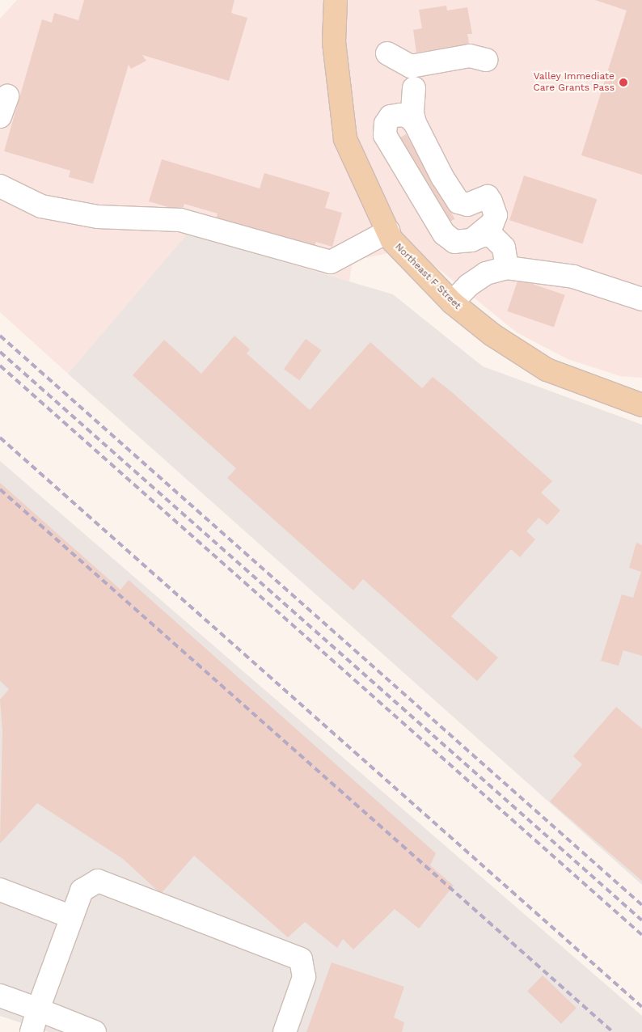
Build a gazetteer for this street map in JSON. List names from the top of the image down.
{
  "streets": {
    "main road": ["Northeast F Street"]
  },
  "places": ["Valley Immediate Care Grants Pass"]
}
